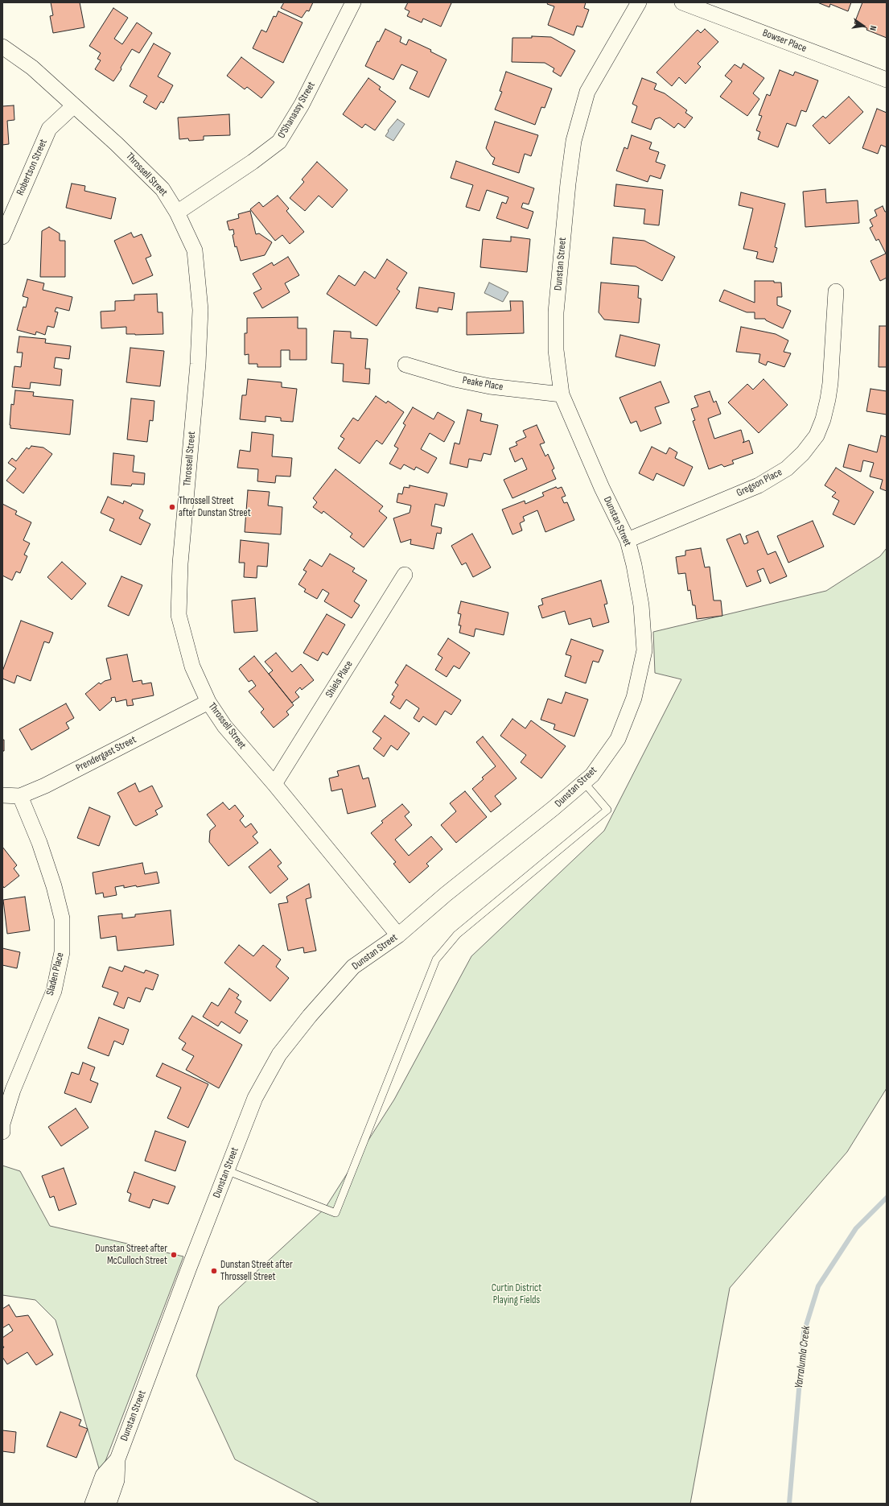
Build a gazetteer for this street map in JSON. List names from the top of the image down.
{
  "streets": {
    "street": [
      "Bowser Place",
      "O'Shanassy Street",
      "Robertson Street",
      "Throssell Street",
      "Dunstan Street",
      "Peake Place",
      "Gregson Place",
      "Shiels Place",
      "Prendergast Street",
      "Sladen Place"
    ]
  },
  "crossings": [
    ["O'Shanassy Street", "Throssell Street"],
    ["Robertson Street", "Throssell Street"],
    ["Throssell Street", "Dunstan Street"],
    ["Throssell Street", "Shiels Place"],
    ["Throssell Street", "Prendergast Street"],
    ["Dunstan Street", "Peake Place"],
    ["Dunstan Street", "Gregson Place"],
    ["Prendergast Street", "Sladen Place"]
  ],
  "water": ["Yarralumla Creek"],
  "parks": ["Curtin District Playing Fields"],
  "places": ["Throssell Street after Dunstan Street", "Dunstan Street after McCulloch Street", "Dunstan Street after Throssell Street"],
  "north": "right"
}
